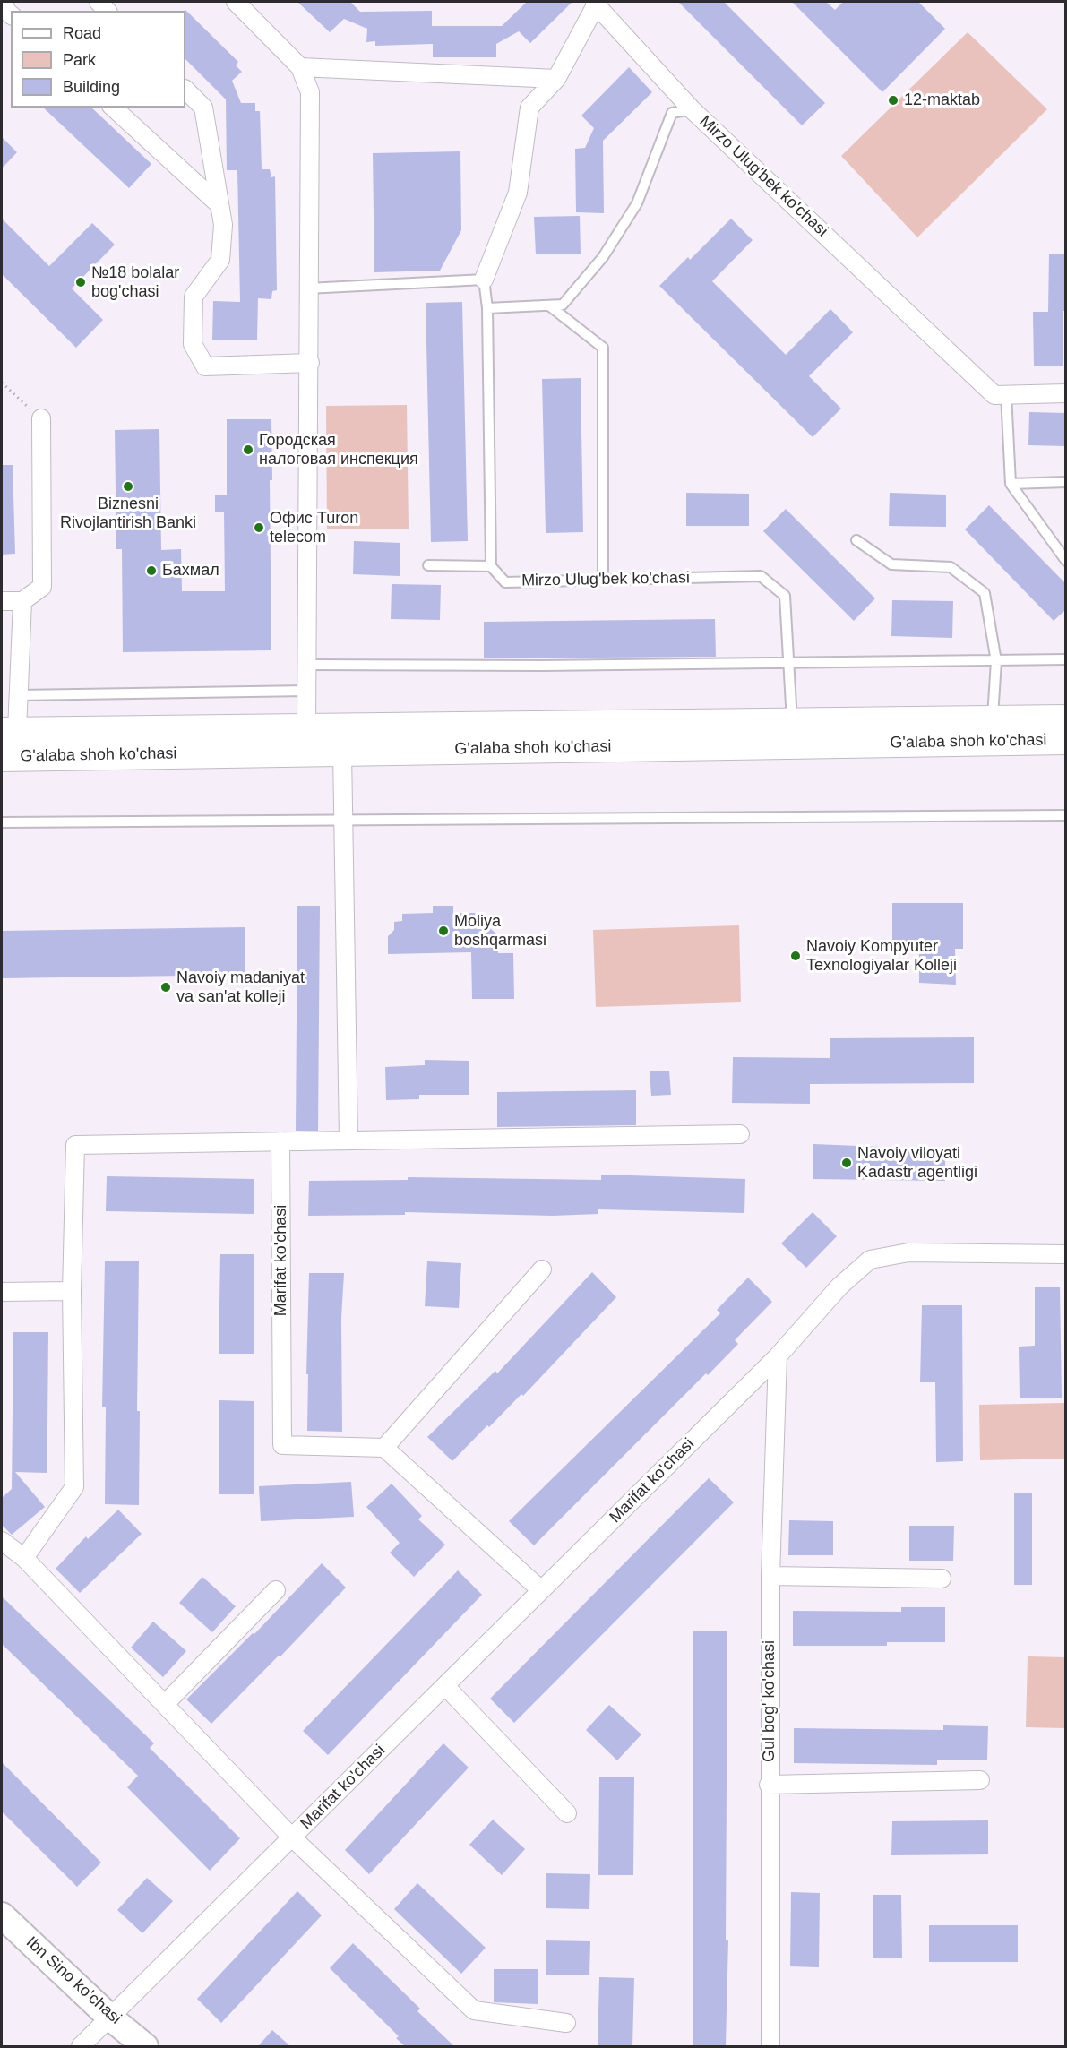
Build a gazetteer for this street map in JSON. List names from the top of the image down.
{
  "streets": {
    "main road": ["G'alaba shoh ko'chasi", "Ibn Sino ko'chasi"],
    "street": ["Mirzo Ulug'bek ko'chasi", "Marifat ko'chasi", "Gul bog' ko'chasi"]
  },
  "crossings": [
    ["Marifat ko'chasi", "Gul bog' ko'chasi"],
    ["Marifat ko'chasi", "Ibn Sino ko'chasi"]
  ],
  "places": [
    "12-maktab",
    "№18 bolalar bog'chasi",
    "Городская налоговая инспекция",
    "Biznesni Rivojlantirish Banki",
    "Офис Turon telecom",
    "Бахмал",
    "Moliya boshqarmasi",
    "Navoiy Kompyuter Texnologiyalar Kolleji",
    "Navoiy madaniyat va san'at kolleji",
    "Navoiy viloyati Kadastr agentligi"
  ],
  "legend": ["Road", "Park", "Building"]
}
